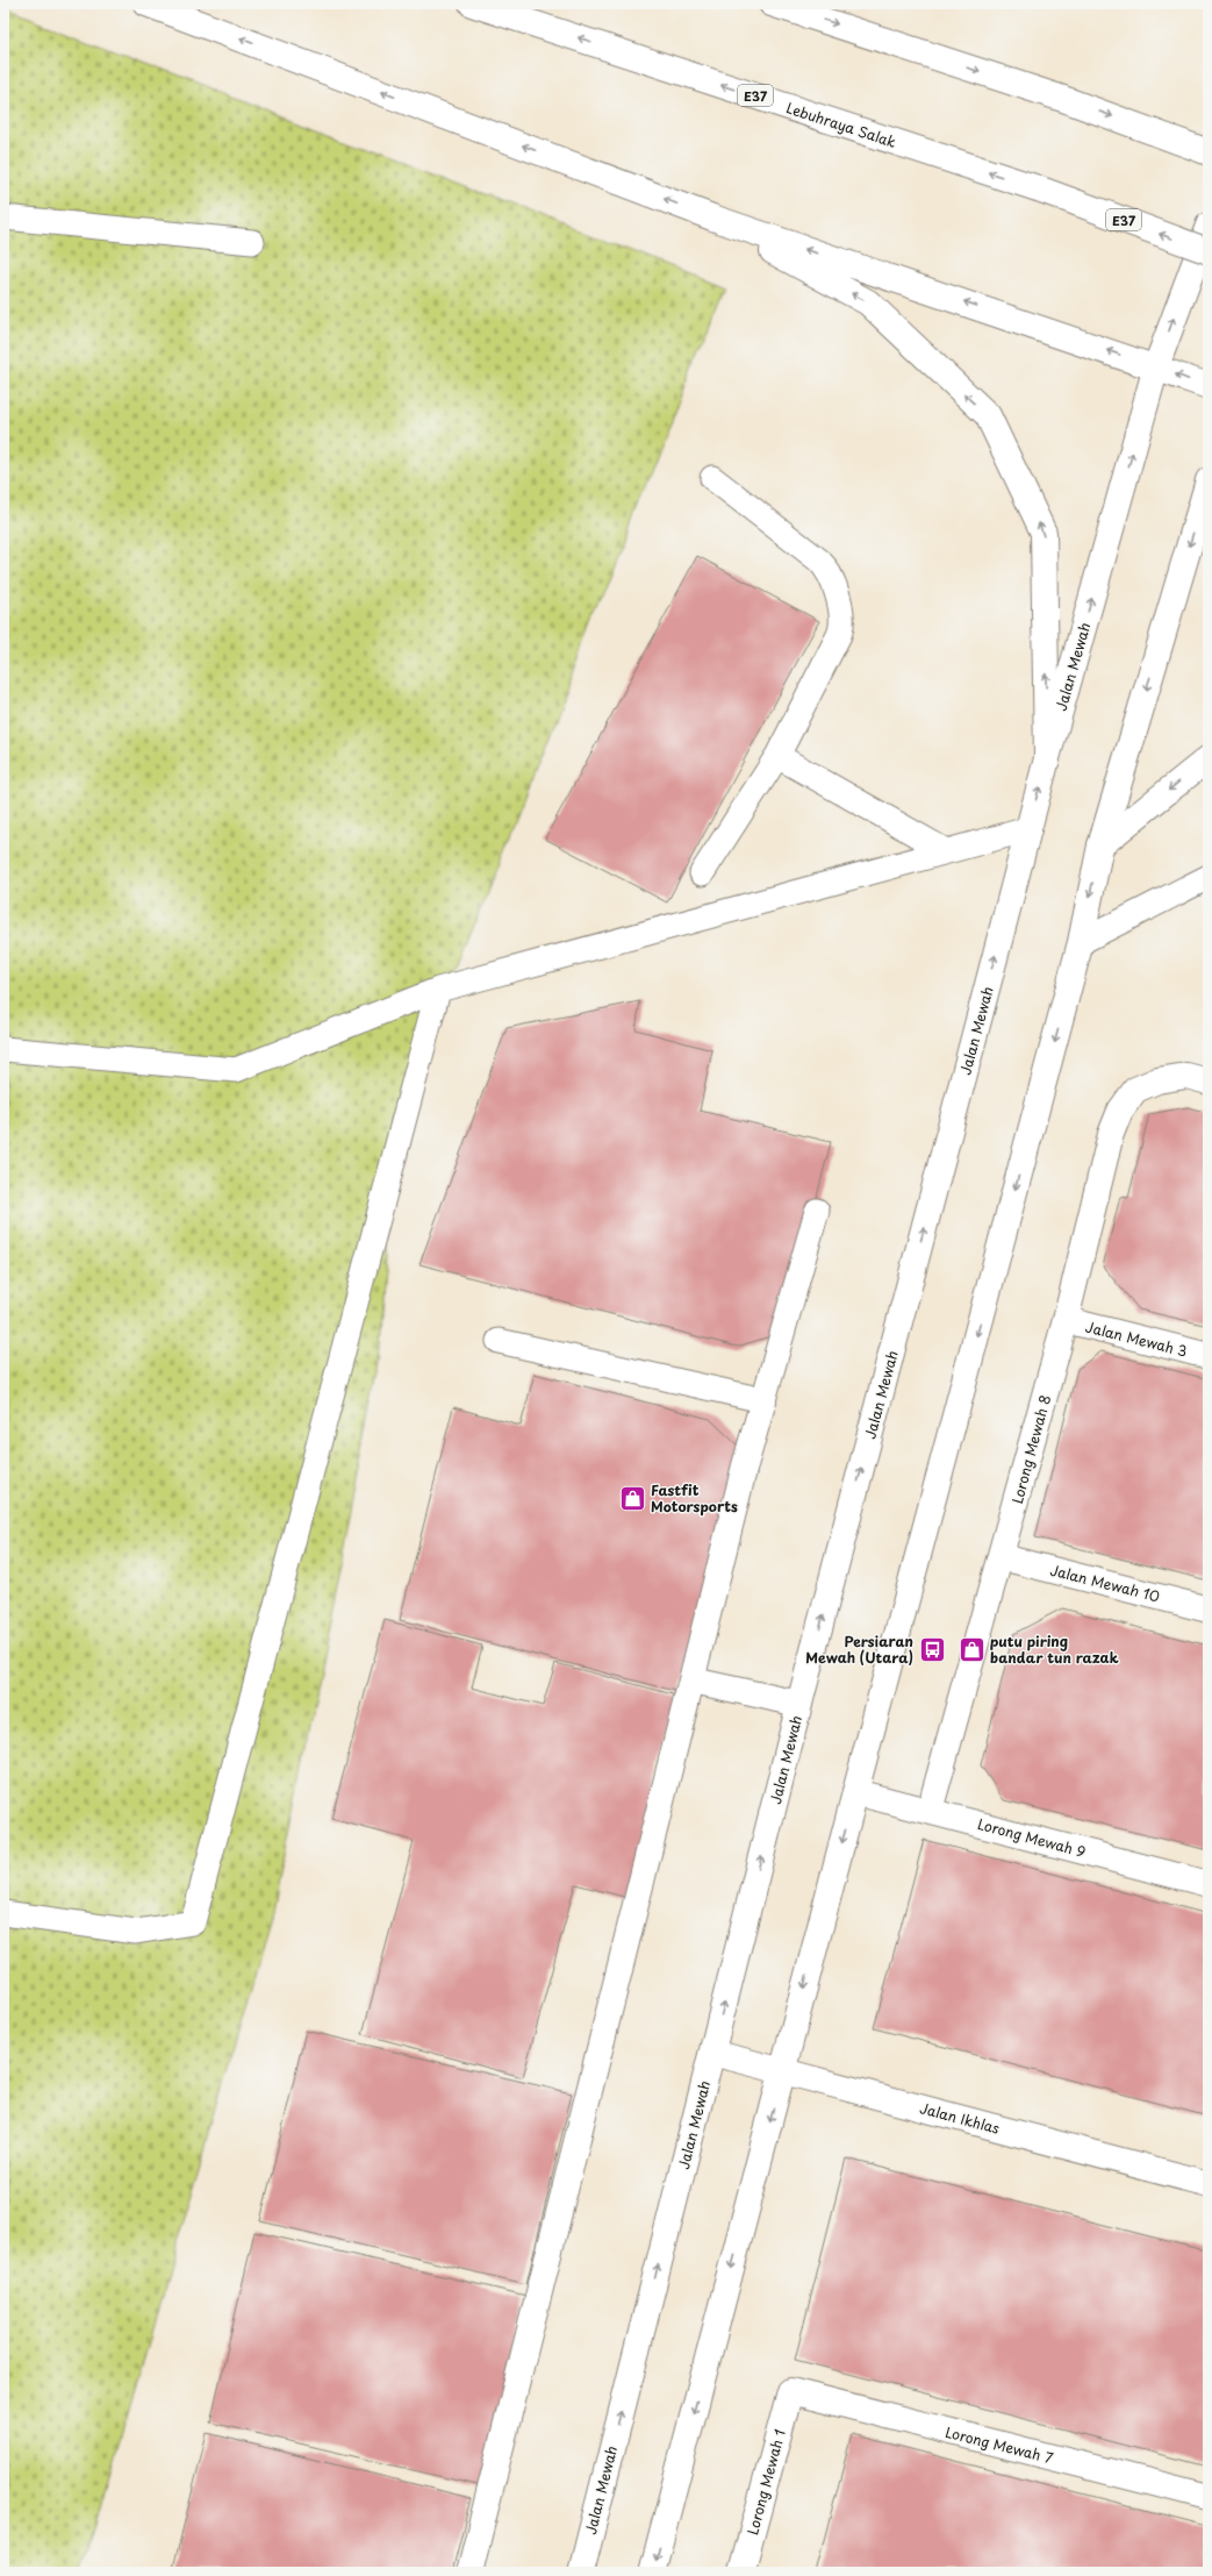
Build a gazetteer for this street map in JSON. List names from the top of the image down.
{
  "streets": {
    "main road": [
      "E37",
      "Lebuhraya Salak",
      "Jalan Mewah",
      "Jalan Mewah 3",
      "Lorong Mewah 8",
      "Jalan Mewah 10",
      "Lorong Mewah 9",
      "Jalan Ikhlas",
      "Lorong Mewah 7",
      "Lorong Mewah 1"
    ]
  },
  "crossings": [
    ["Jalan Mewah", "Jalan Ikhlas"],
    ["Jalan Mewah 3", "Lorong Mewah 8"],
    ["Lorong Mewah 8", "Jalan Mewah 10"],
    ["Lorong Mewah 8", "Lorong Mewah 9"],
    ["Lorong Mewah 7", "Lorong Mewah 1"]
  ],
  "places": {
    "shop": ["Fastfit Motorsports", "putu piring bandar tun razak"],
    "bus stop": ["Persiaran Mewah (Utara)"]
  }
}
